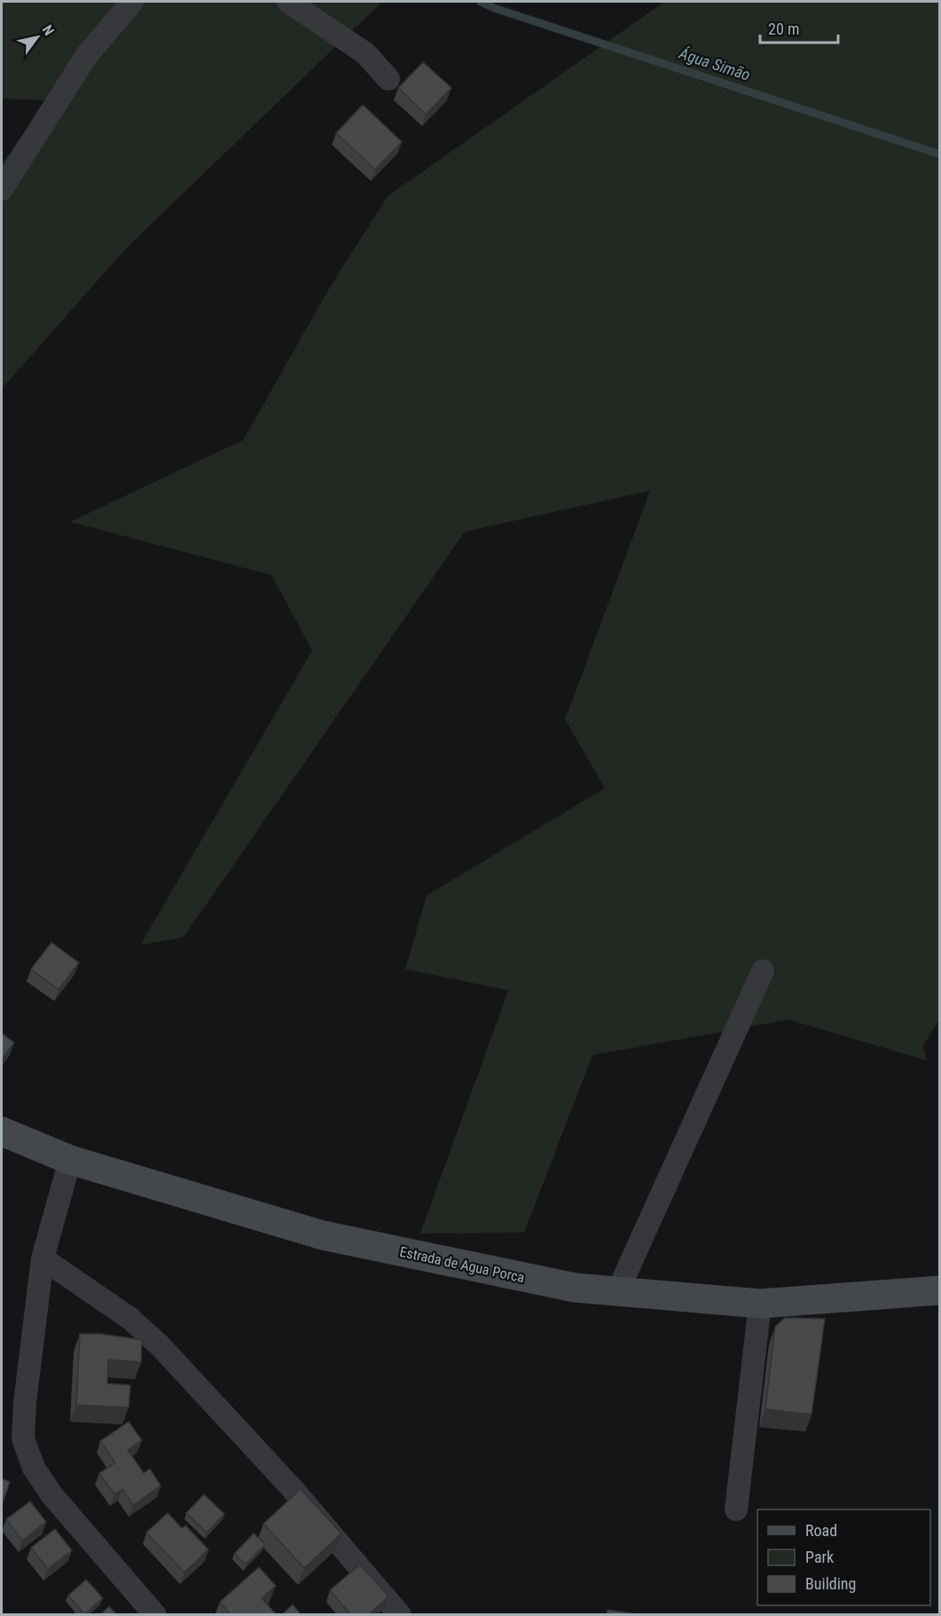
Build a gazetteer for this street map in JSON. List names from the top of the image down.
{
  "streets": {
    "main road": ["Estrada de Agua Porca"]
  },
  "water": ["Água Simão"],
  "legend": ["Road", "Park", "Building"],
  "scale_bar": "20 m",
  "north": "top right"
}
